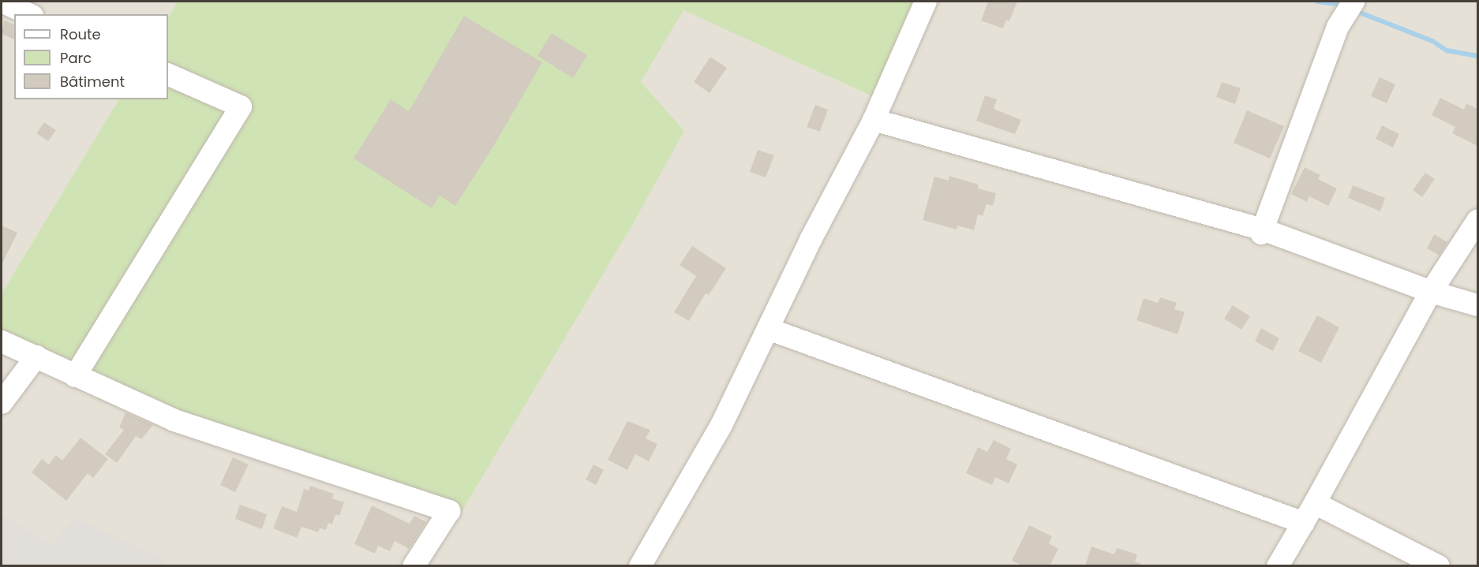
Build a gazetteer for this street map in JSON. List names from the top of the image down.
{
  "legend": ["Route", "Parc", "Bâtiment"]
}
